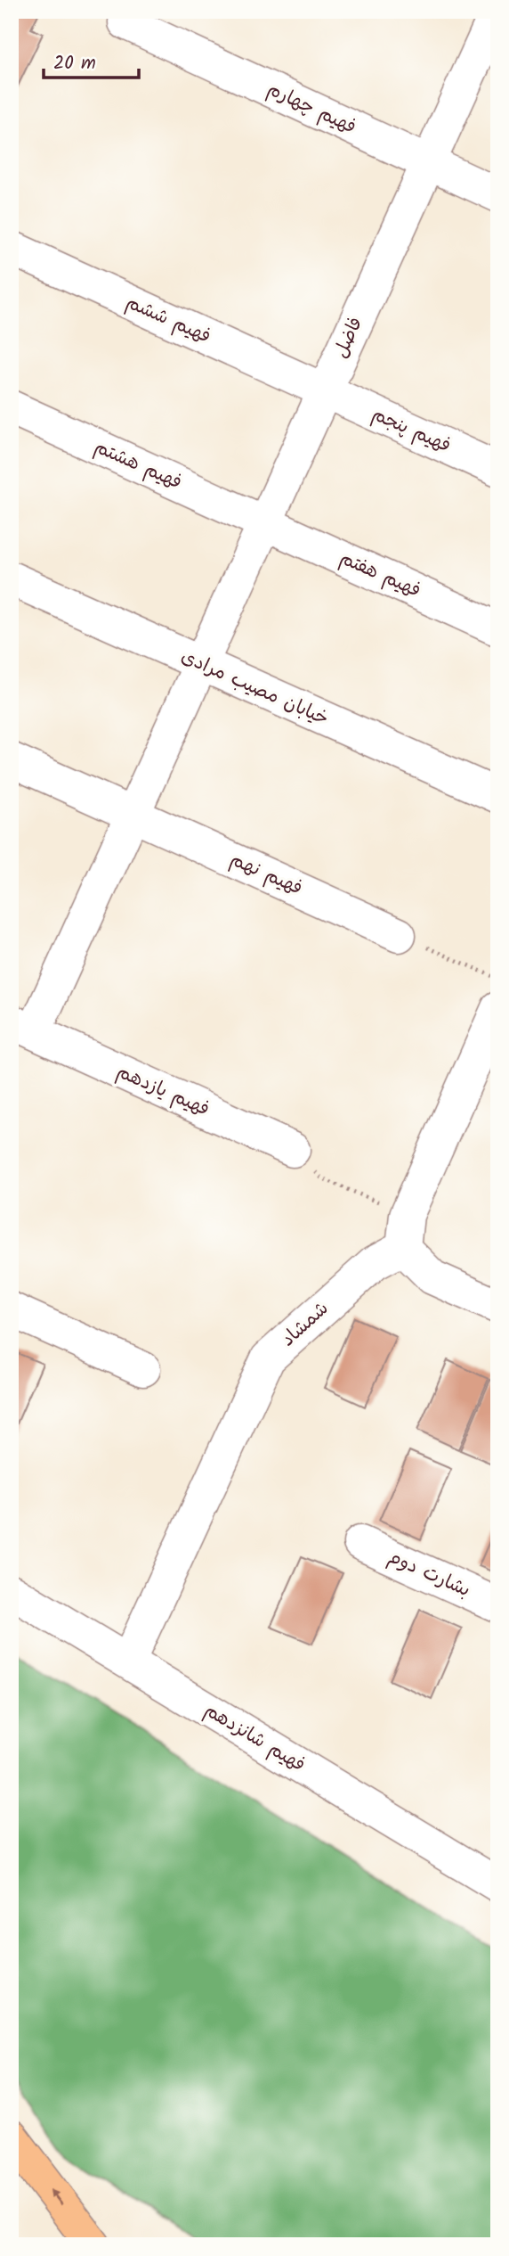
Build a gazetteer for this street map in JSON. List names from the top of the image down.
{
  "streets": {
    "street": [
      "فهیم چهارم",
      "فهیم ششم",
      "فاضل",
      "فهیم پنجم",
      "فهیم هشتم",
      "فهیم هفتم",
      "خیابان مصیب مرادی",
      "فهیم نهم",
      "فهیم یازدهم",
      "شمشاد",
      "بشارت دوم",
      "فهیم شانزدهم"
    ]
  },
  "crossings": [
    ["فهیم چهارم", "فاضل"],
    ["فهیم ششم", "فاضل"],
    ["فهیم ششم", "فهیم پنجم"],
    ["فاضل", "فهیم پنجم"],
    ["فاضل", "فهیم هشتم"],
    ["فاضل", "فهیم هفتم"],
    ["فاضل", "خیابان مصیب مرادی"],
    ["فاضل", "فهیم نهم"],
    ["فاضل", "فهیم یازدهم"],
    ["فهیم هشتم", "فهیم هفتم"],
    ["شمشاد", "فهیم شانزدهم"]
  ],
  "scale_bar": "20 m"
}
